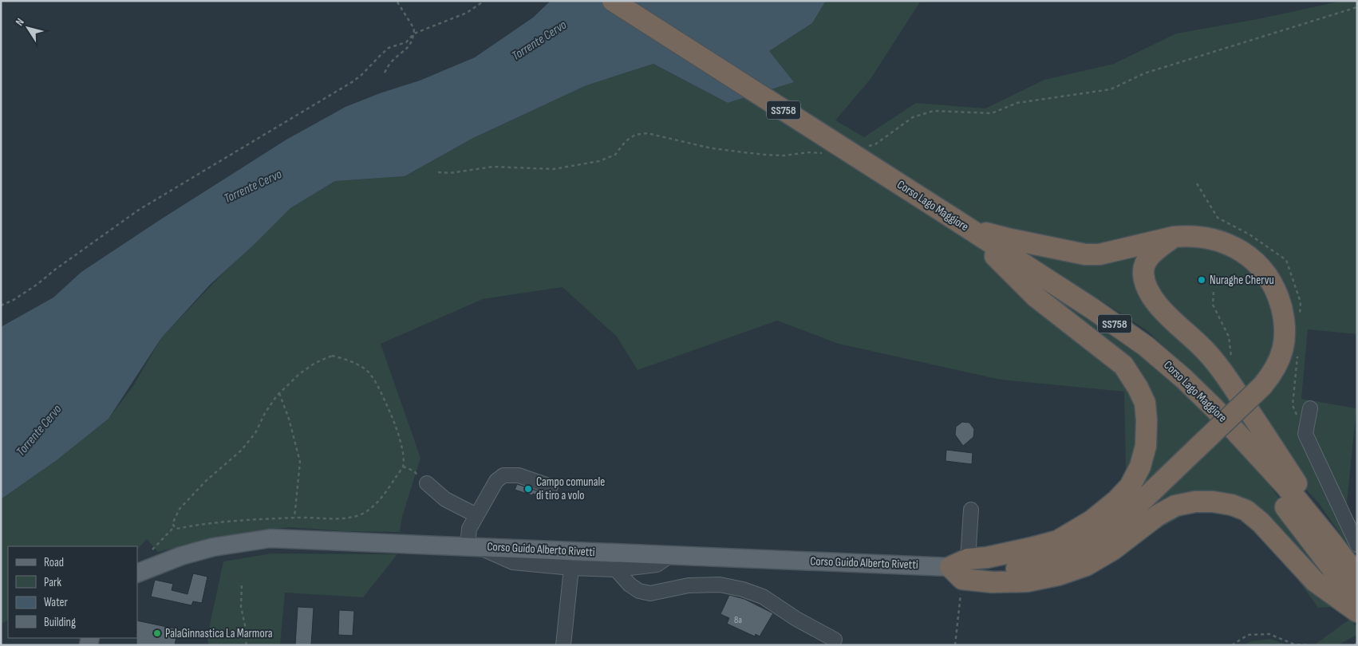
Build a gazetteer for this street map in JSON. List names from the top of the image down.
{
  "streets": {
    "highway": ["SS758", "Corso Lago Maggiore"],
    "main road": ["Corso Guido Alberto Rivetti"]
  },
  "water": ["Torrente Cervo"],
  "places": ["Nuraghe Chervu", "Campo comunale di tiro a volo", "PalaGinnastica La Marmora"],
  "house_numbers": ["8a"],
  "legend": [
    "Road",
    "Park",
    "Water",
    "Building"
  ],
  "north": "top left"
}
